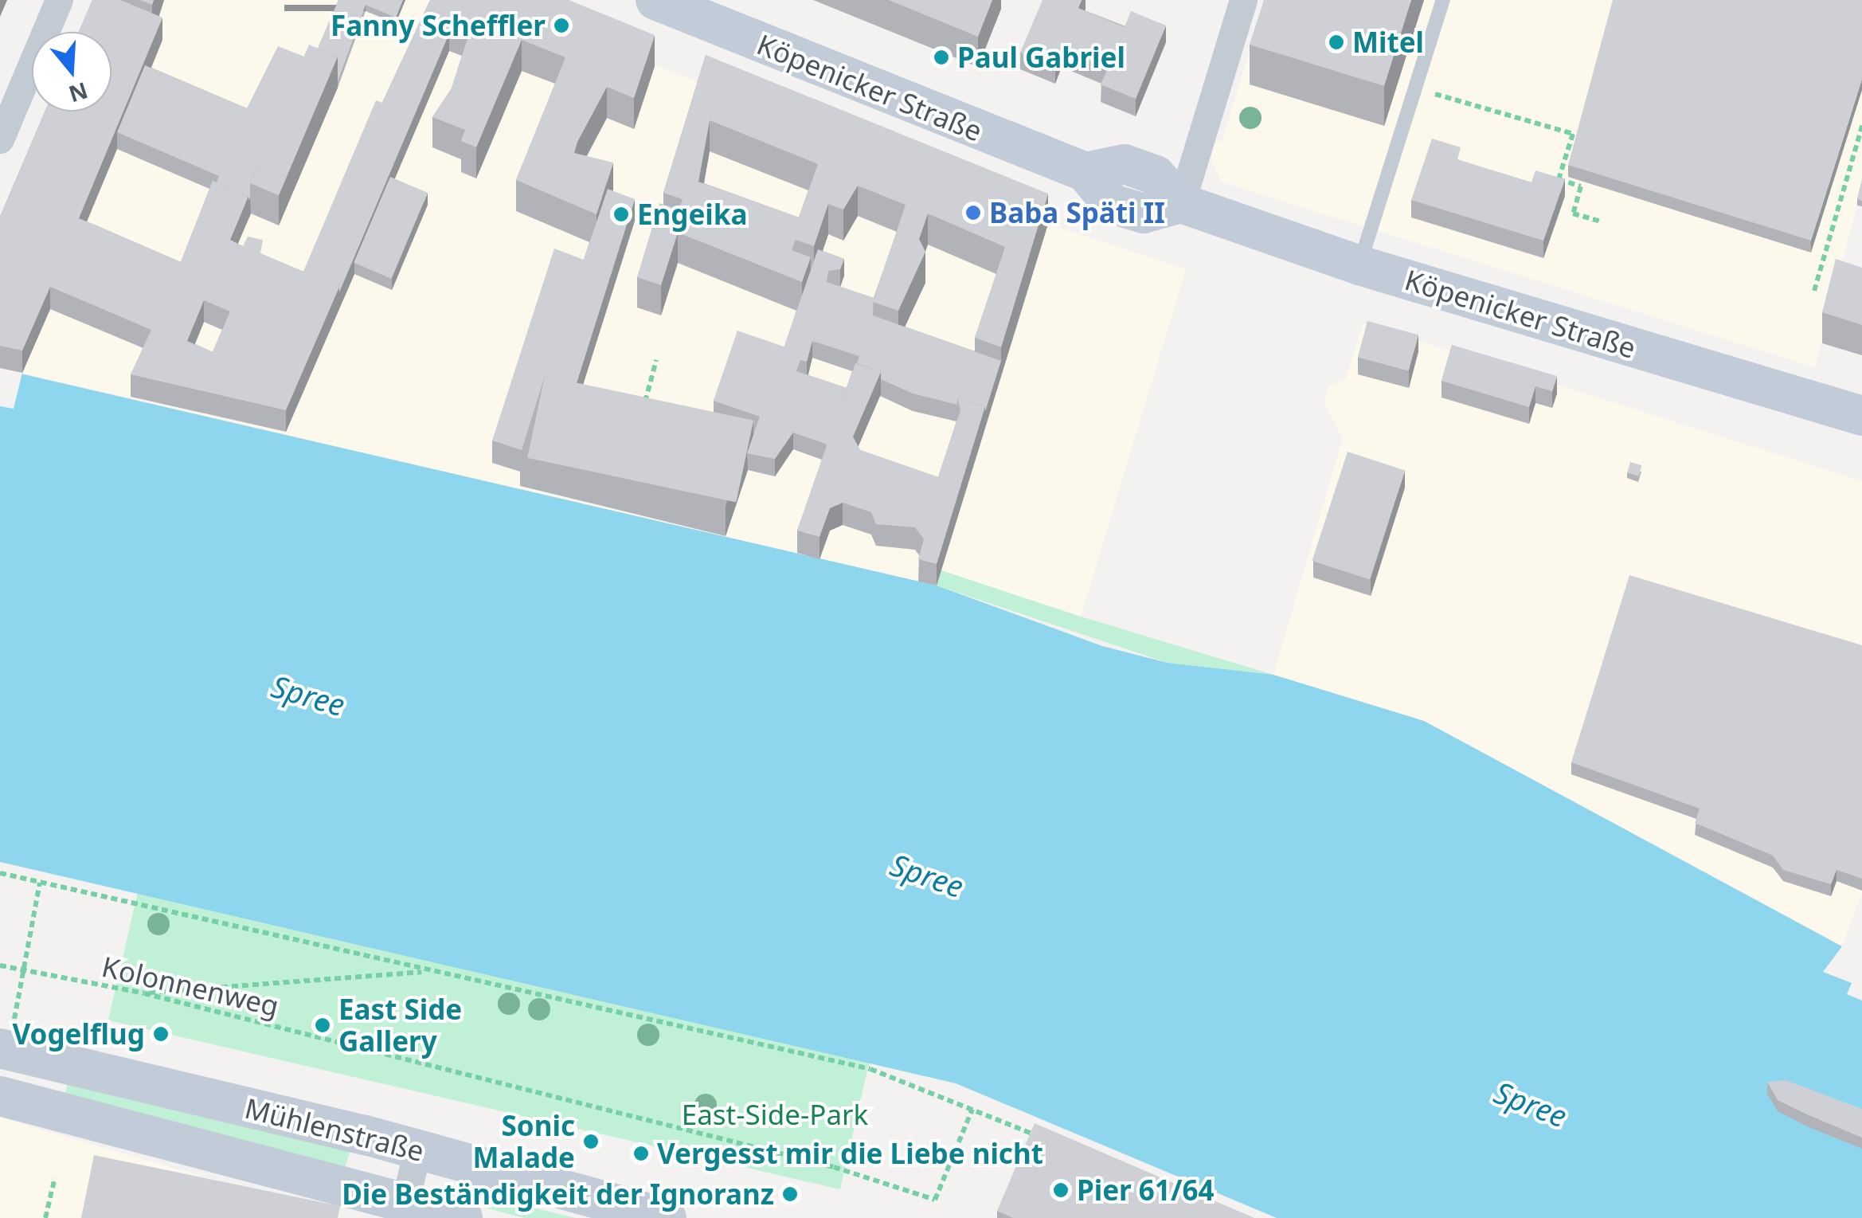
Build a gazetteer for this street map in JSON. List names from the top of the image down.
{
  "streets": {
    "main road": ["Köpenicker Straße", "Mühlenstraße"],
    "path": ["Kolonnenweg"]
  },
  "water": ["Spree"],
  "parks": ["East-Side-Park"],
  "places": [
    "Fanny Scheffler",
    "Mitel",
    "Paul Gabriel",
    "Baba Späti II",
    "Engeika",
    "East Side Gallery",
    "Vogelflug",
    "Sonic Malade",
    "Vergesst mir die Liebe nicht",
    "Pier 61/64",
    "Die Beständigkeit der Ignoranz"
  ],
  "north": "bottom"
}
